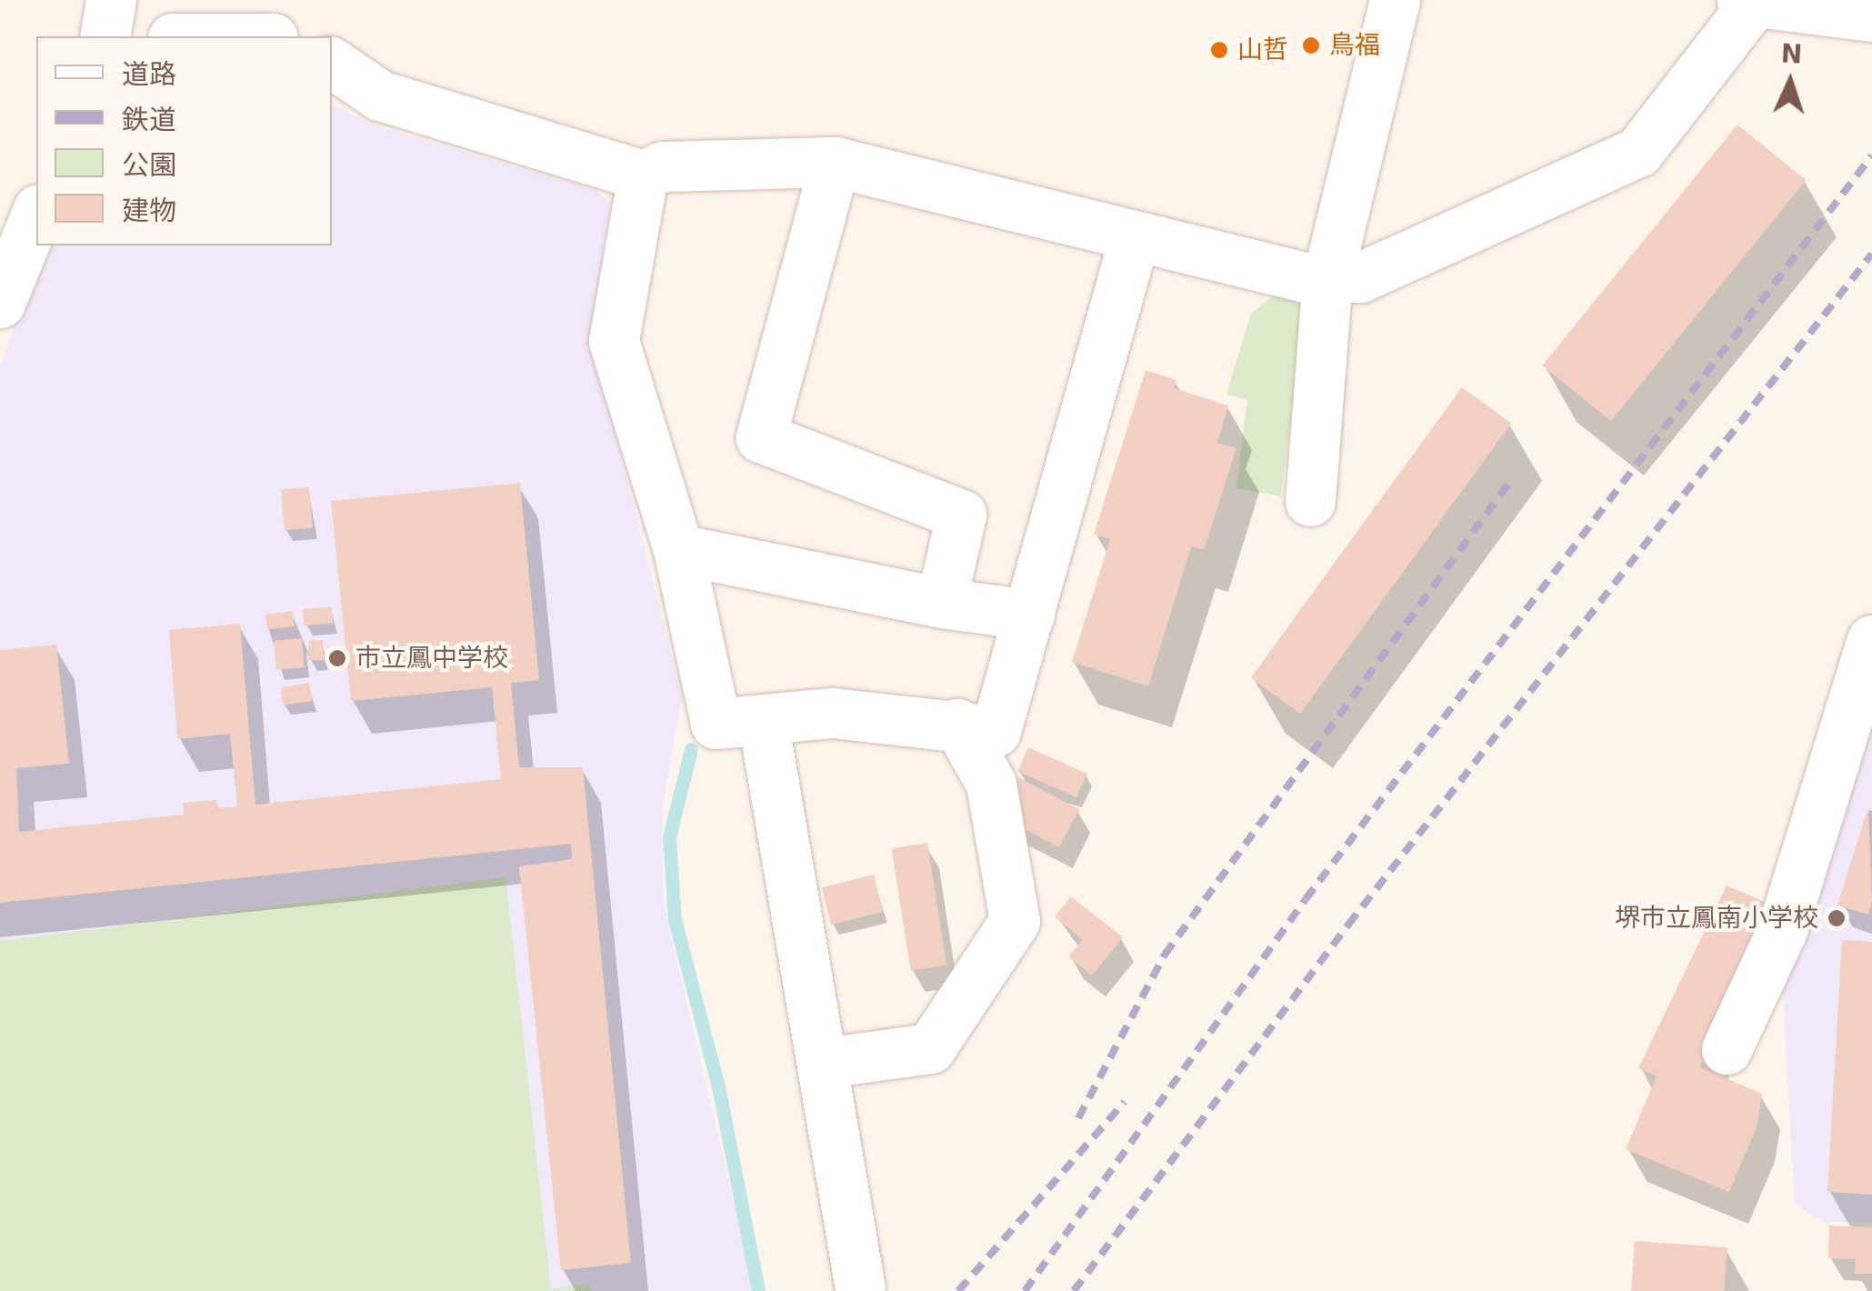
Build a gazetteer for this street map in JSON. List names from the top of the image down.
{
  "places": [
    "鳥福",
    "山哲",
    "市立鳳中学校",
    "堺市立鳳南小学校"
  ],
  "legend": [
    "道路",
    "鉄道",
    "公園",
    "建物"
  ],
  "north": "top"
}
